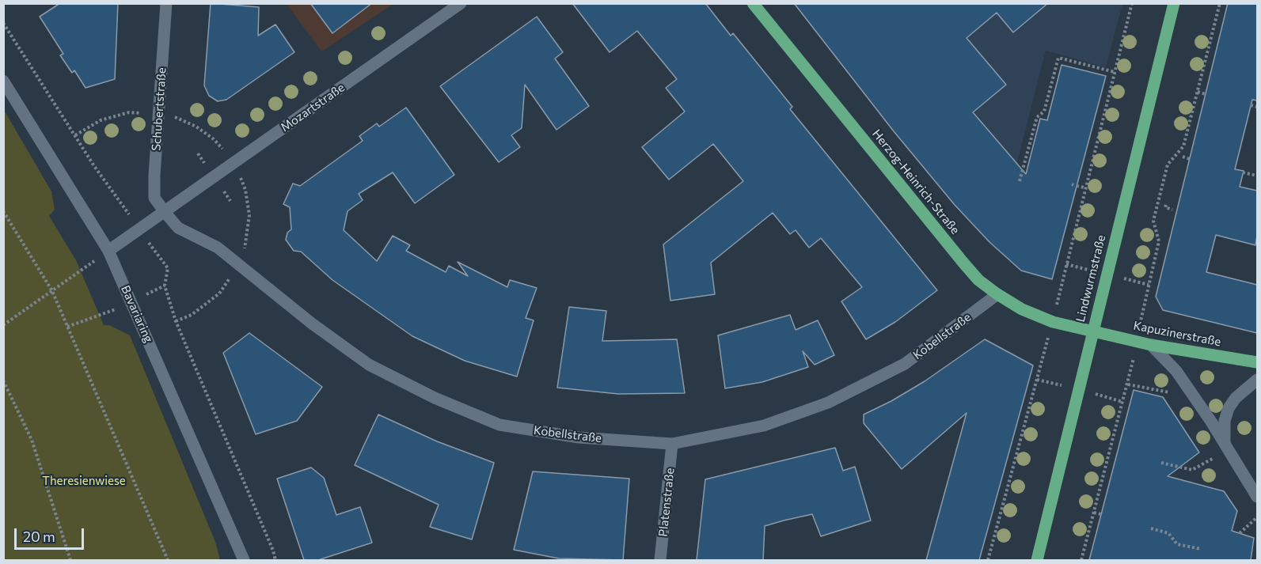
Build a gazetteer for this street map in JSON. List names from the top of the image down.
{
  "streets": {
    "main road": ["Herzog-Heinrich-Straße", "Lindwurmstraße", "Kapuzinerstraße"],
    "street": [
      "Mozartstraße",
      "Schubertstraße",
      "Bavariaring",
      "Kobellstraße",
      "Platenstraße"
    ]
  },
  "crossings": [
    ["Mozartstraße", "Schubertstraße"],
    ["Mozartstraße", "Bavariaring"],
    ["Mozartstraße", "Kobellstraße"],
    ["Schubertstraße", "Kobellstraße"],
    ["Herzog-Heinrich-Straße", "Lindwurmstraße"],
    ["Herzog-Heinrich-Straße", "Kapuzinerstraße"],
    ["Herzog-Heinrich-Straße", "Kobellstraße"],
    ["Lindwurmstraße", "Kapuzinerstraße"],
    ["Kobellstraße", "Platenstraße"]
  ],
  "parks": ["Theresienwiese"],
  "scale_bar": "20 m"
}
